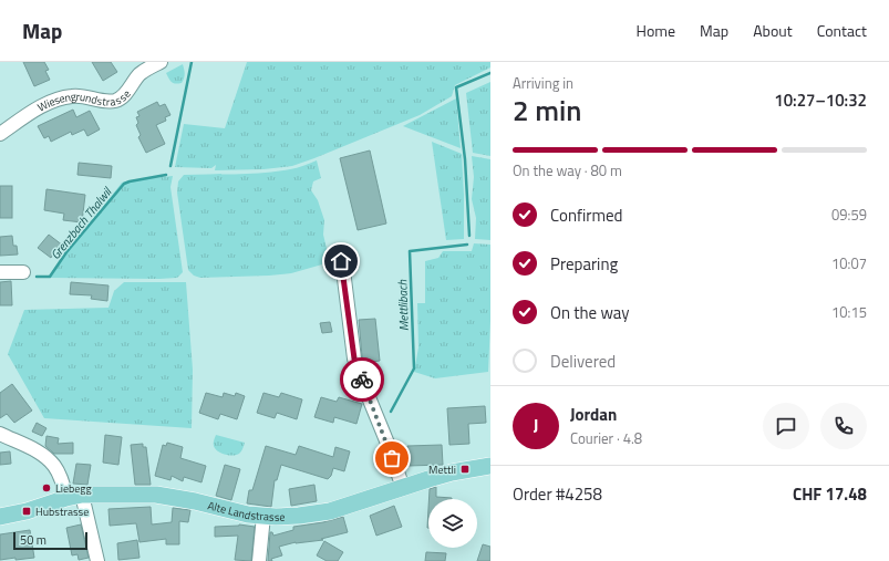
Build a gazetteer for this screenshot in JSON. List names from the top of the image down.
{
  "streets": {
    "main road": ["Alte Landstrasse"],
    "street": ["Wiesengrundstrasse"]
  },
  "water": ["Grenzbach Thalwil", "Mettlibach"],
  "places": {
    "transit": ["Mettli", "Hubstrasse"],
    "other": ["Liebegg"]
  },
  "scale_bar": "50 m",
  "page": {
    "header": "Map",
    "nav": [
      "Home",
      "Map",
      "About",
      "Contact"
    ],
    "heading": ["2 min", "Arriving in", "10:27–10:32"],
    "panel": [
      "Jordan",
      "Courier · 4.8",
      "Order #4258",
      "CHF 17.48"
    ],
    "bar": "On the way · 80 m",
    "list": [
      ["Confirmed", "09:59"],
      ["Preparing", "10:07"],
      ["On the way", "10:15"],
      "Delivered"
    ],
    "round": "J",
    "scale": "50 m"
  }
}
